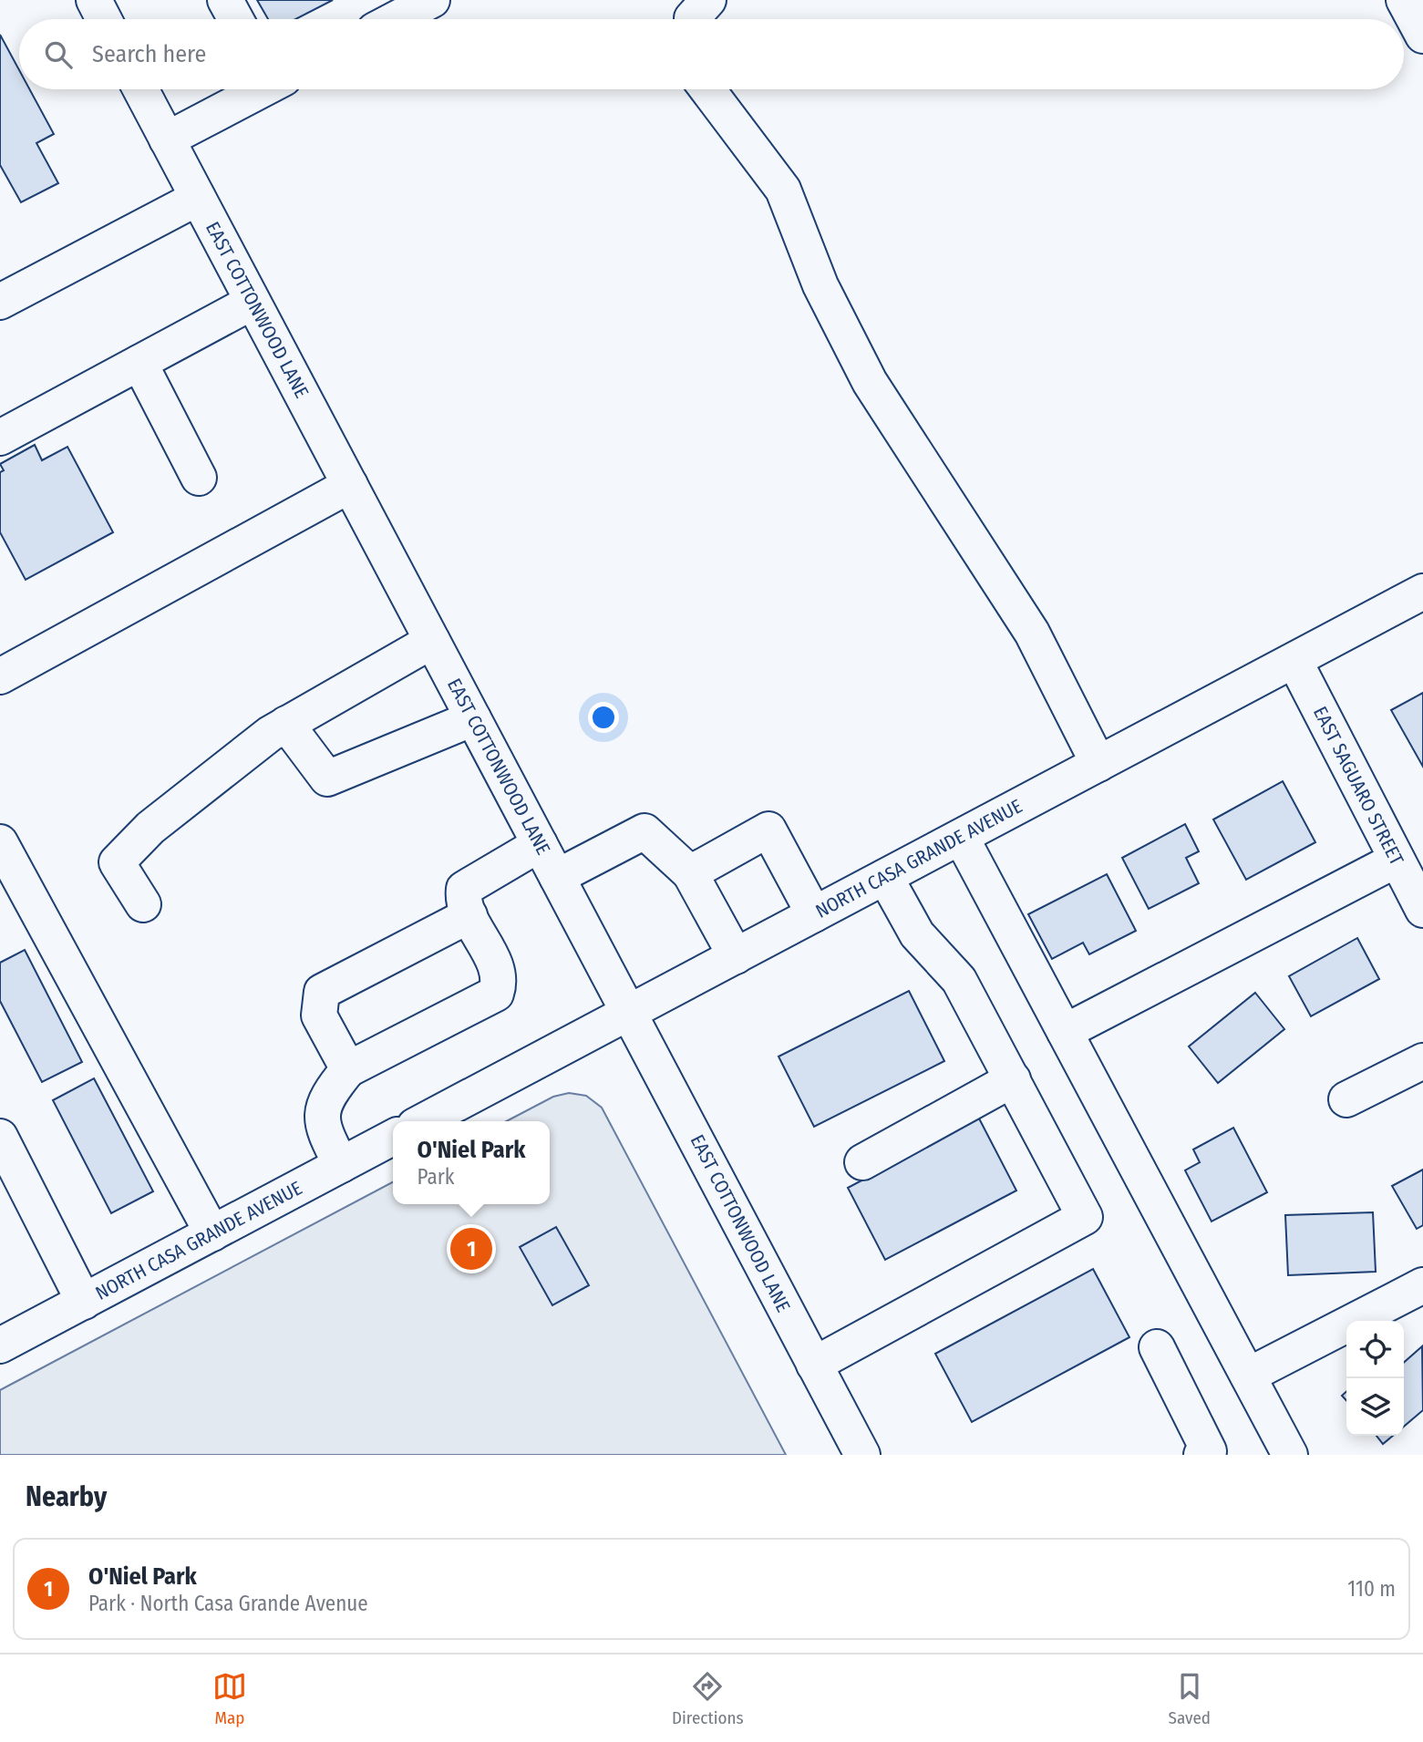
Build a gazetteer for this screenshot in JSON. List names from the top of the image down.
{
  "streets": {
    "street": ["EAST COTTONWOOD LANE", "EAST SAGUARO STREET", "NORTH CASA GRANDE AVENUE"]
  },
  "crossings": [
    ["EAST COTTONWOOD LANE", "NORTH CASA GRANDE AVENUE"],
    ["EAST SAGUARO STREET", "NORTH CASA GRANDE AVENUE"]
  ],
  "page": {
    "search": "Search here",
    "popup": ["O'Niel Park", "Park"],
    "pins": "1",
    "heading": "Nearby",
    "list": [
      {
        "mark": "1",
        "name": "O'Niel Park",
        "note": "Park · North Casa Grande Avenue",
        "value": "110 m"
      }
    ],
    "nav": ["Map", "Directions", "Saved"]
  }
}
